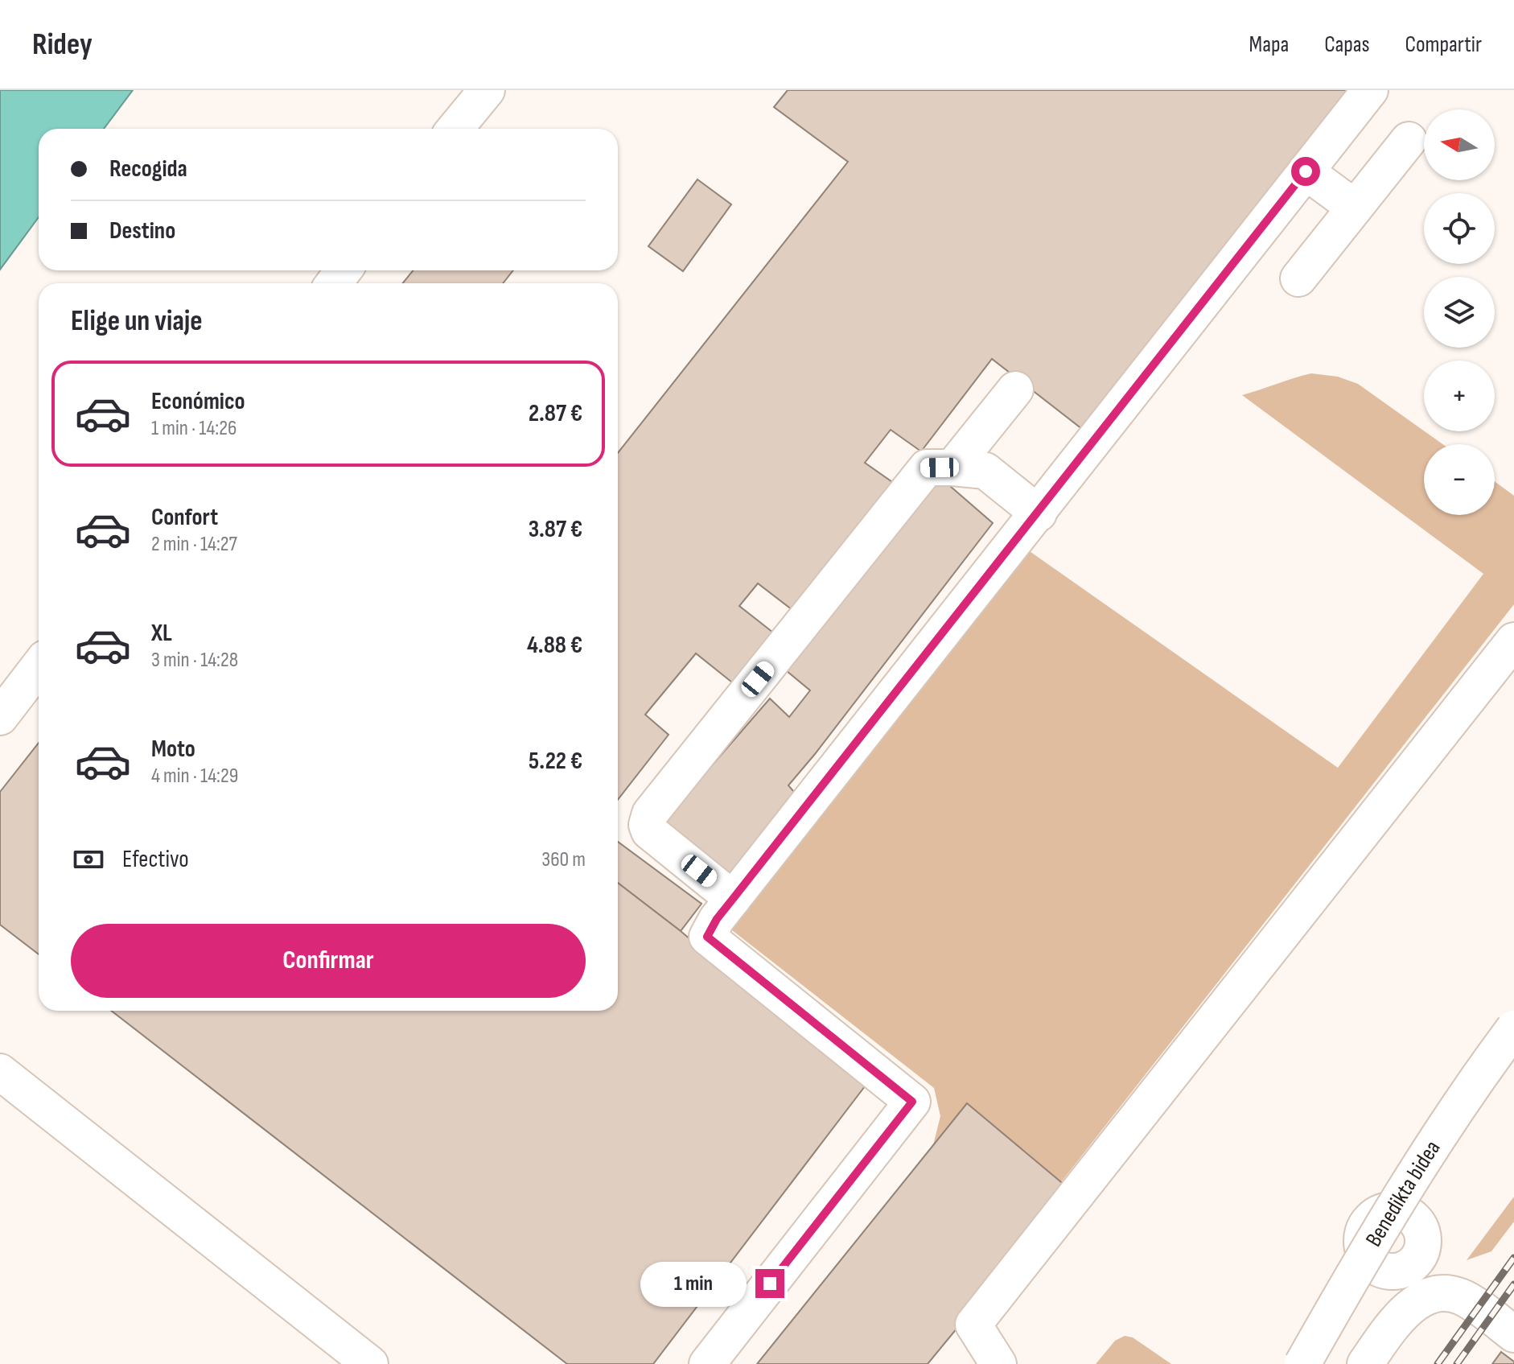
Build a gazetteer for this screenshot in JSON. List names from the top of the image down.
{
  "streets": {
    "street": ["Benedikta bidea"]
  },
  "north": "left",
  "page": {
    "header": "Ridey",
    "nav": ["Mapa", "Capas", "Compartir"],
    "map_buttons": ["+", "−"],
    "banner": ["Recogida", "Destino"],
    "heading": "Elige un viaje",
    "list": [
      {
        "name": "Económico",
        "note": "1 min · 14:26",
        "value": "2.87 €"
      },
      {
        "name": "Confort",
        "note": "2 min · 14:27",
        "value": "3.87 €"
      },
      {
        "name": "XL",
        "note": "3 min · 14:28",
        "value": "4.88 €"
      },
      {
        "name": "Moto",
        "note": "4 min · 14:29",
        "value": "5.22 €"
      }
    ],
    "pay": ["Efectivo", "360 m"],
    "buttons": "Confirmar",
    "bubble": "1 min"
  }
}
